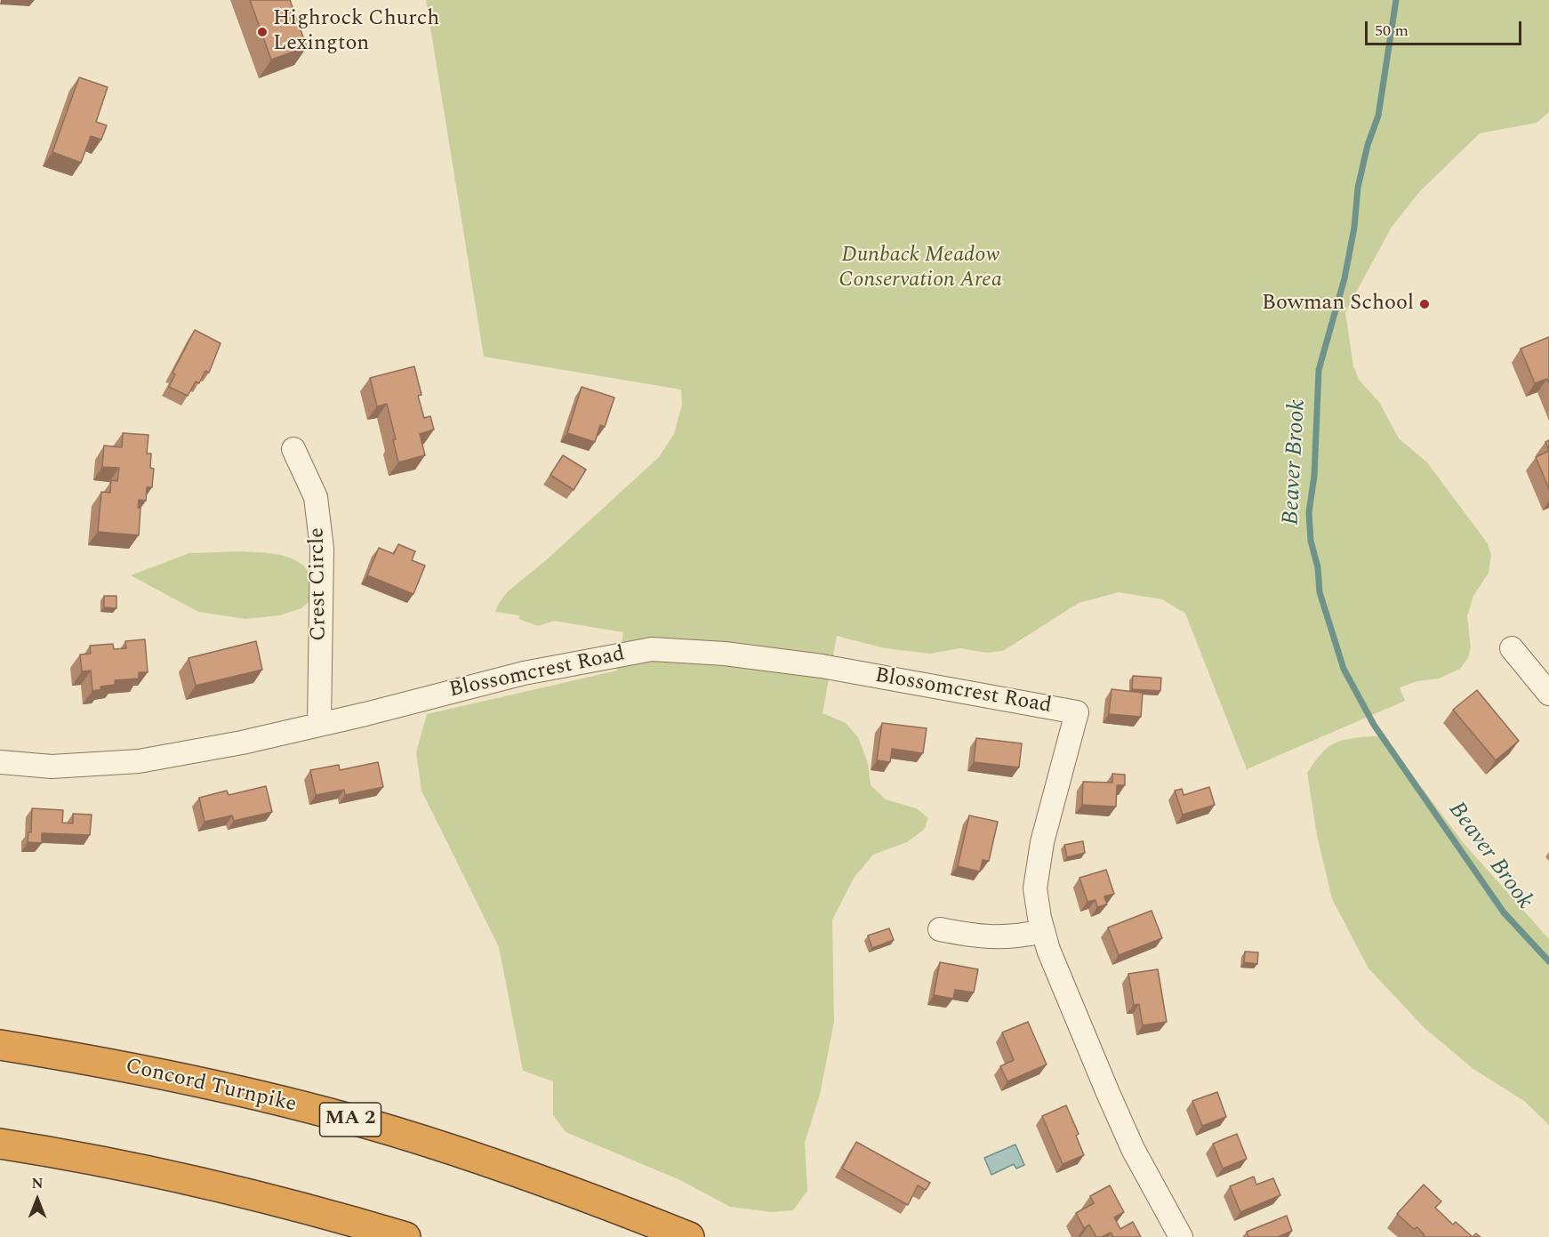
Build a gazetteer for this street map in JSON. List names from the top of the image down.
{
  "streets": {
    "highway": ["Concord Turnpike", "MA 2"],
    "street": ["Crest Circle", "Blossomcrest Road"]
  },
  "crossings": [
    ["Crest Circle", "Blossomcrest Road"]
  ],
  "water": ["Beaver Brook"],
  "parks": ["Dunback Meadow Conservation Area"],
  "places": ["Highrock Church Lexington", "Bowman School"],
  "scale_bar": "50 m",
  "north": "top"
}
